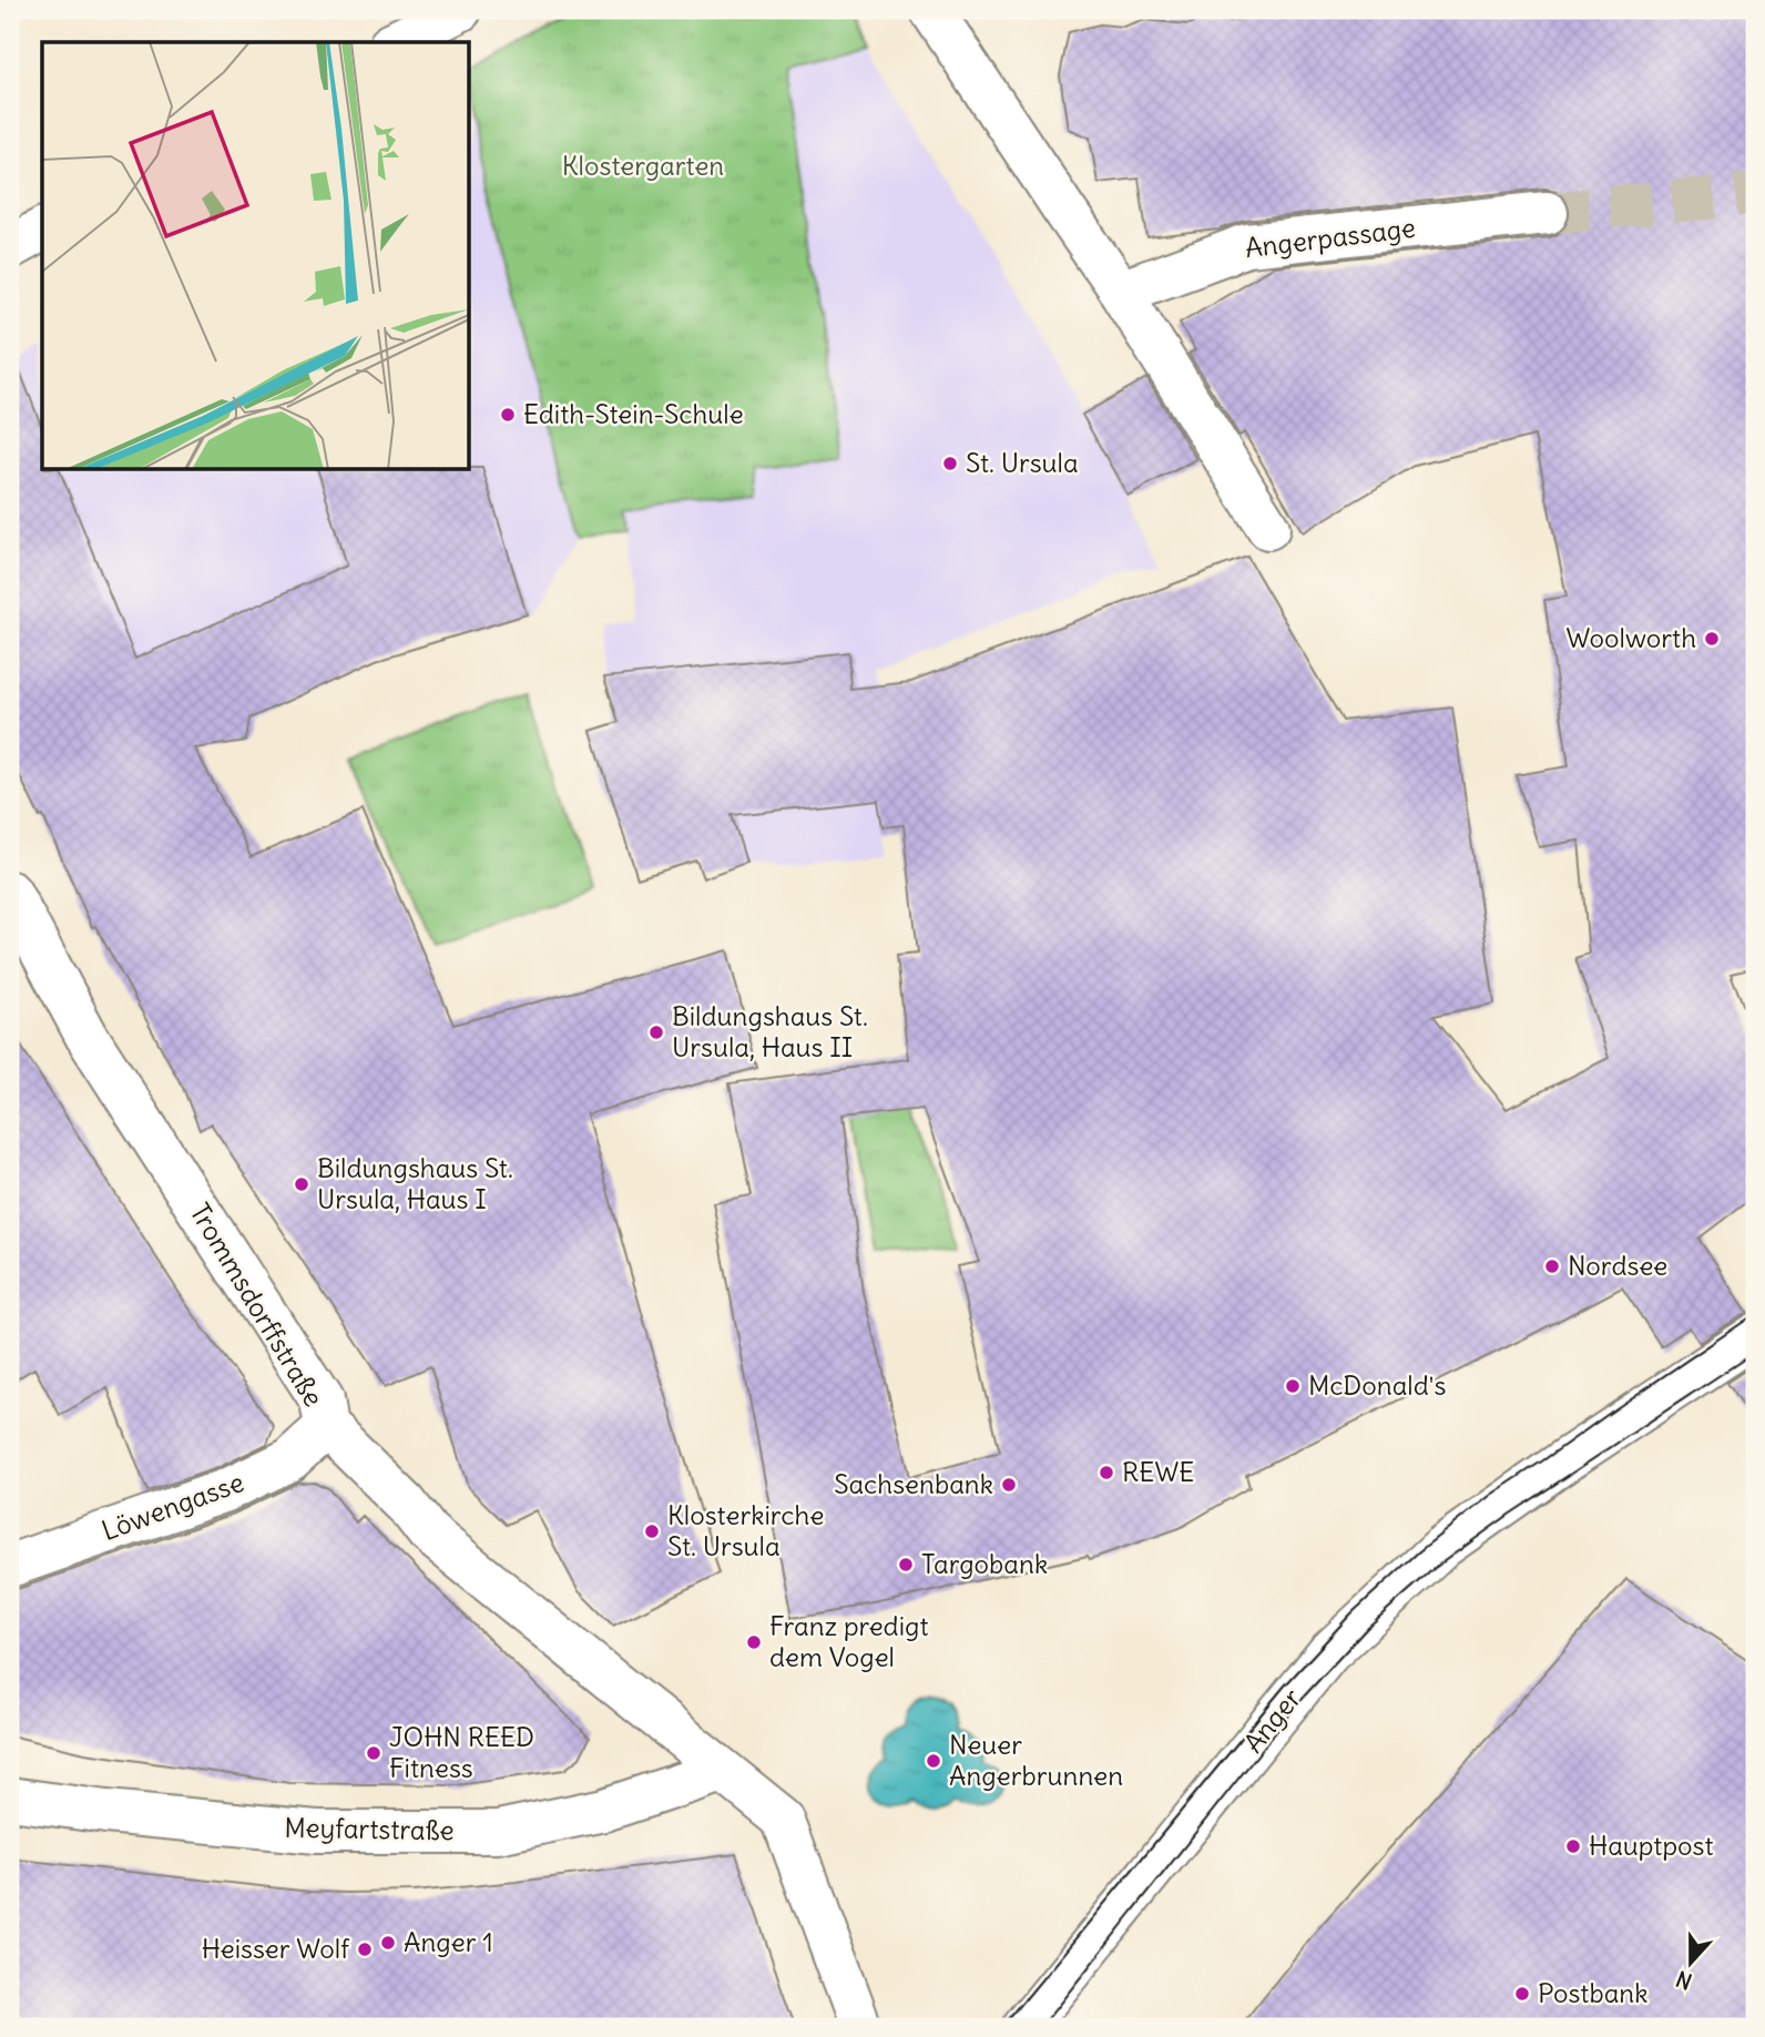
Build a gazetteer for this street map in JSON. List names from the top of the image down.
{
  "streets": {
    "street": [
      "Angerpassage",
      "Trommsdorffstraße",
      "Löwengasse",
      "Anger",
      "Meyfartstraße"
    ]
  },
  "crossings": [
    ["Trommsdorffstraße", "Löwengasse"],
    ["Trommsdorffstraße", "Meyfartstraße"]
  ],
  "parks": ["Klostergarten"],
  "places": [
    "Edith-Stein-Schule",
    "St. Ursula",
    "Woolworth",
    "Bildungshaus St. Ursula, Haus II",
    "Bildungshaus St. Ursula, Haus I",
    "Nordsee",
    "McDonald's",
    "REWE",
    "Sachsenbank",
    "Klosterkirche St. Ursula",
    "Targobank",
    "Franz predigt dem Vogel",
    "JOHN REED Fitness",
    "Neuer Angerbrunnen",
    "Hauptpost",
    "Anger 1",
    "Heisser Wolf",
    "Postbank"
  ],
  "north": "bottom"
}
